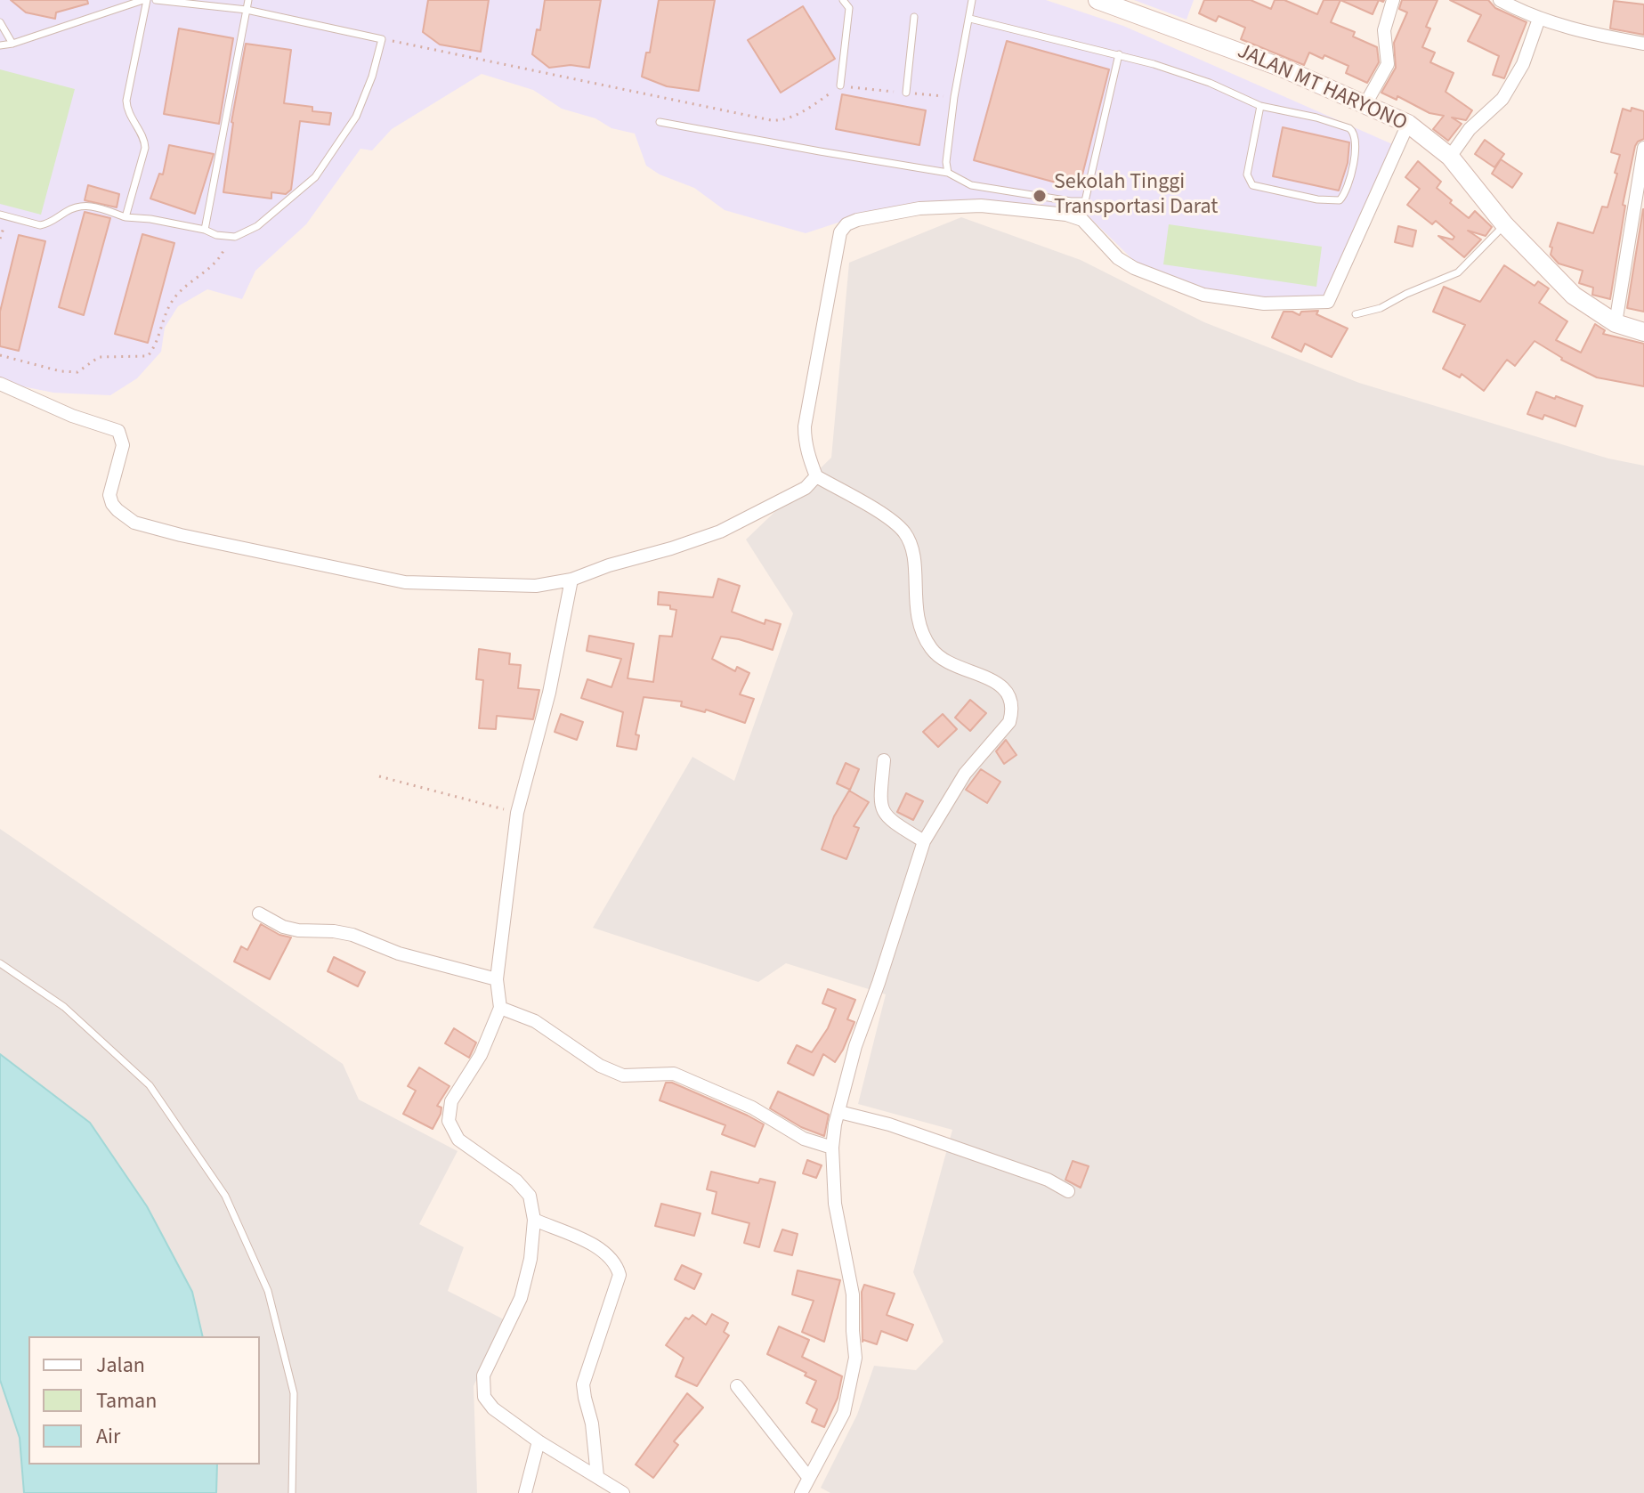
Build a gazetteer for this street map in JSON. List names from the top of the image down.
{
  "streets": {
    "main road": ["JALAN MT HARYONO"]
  },
  "places": ["Sekolah Tinggi Transportasi Darat"],
  "legend": ["Jalan", "Taman", "Air"]
}
